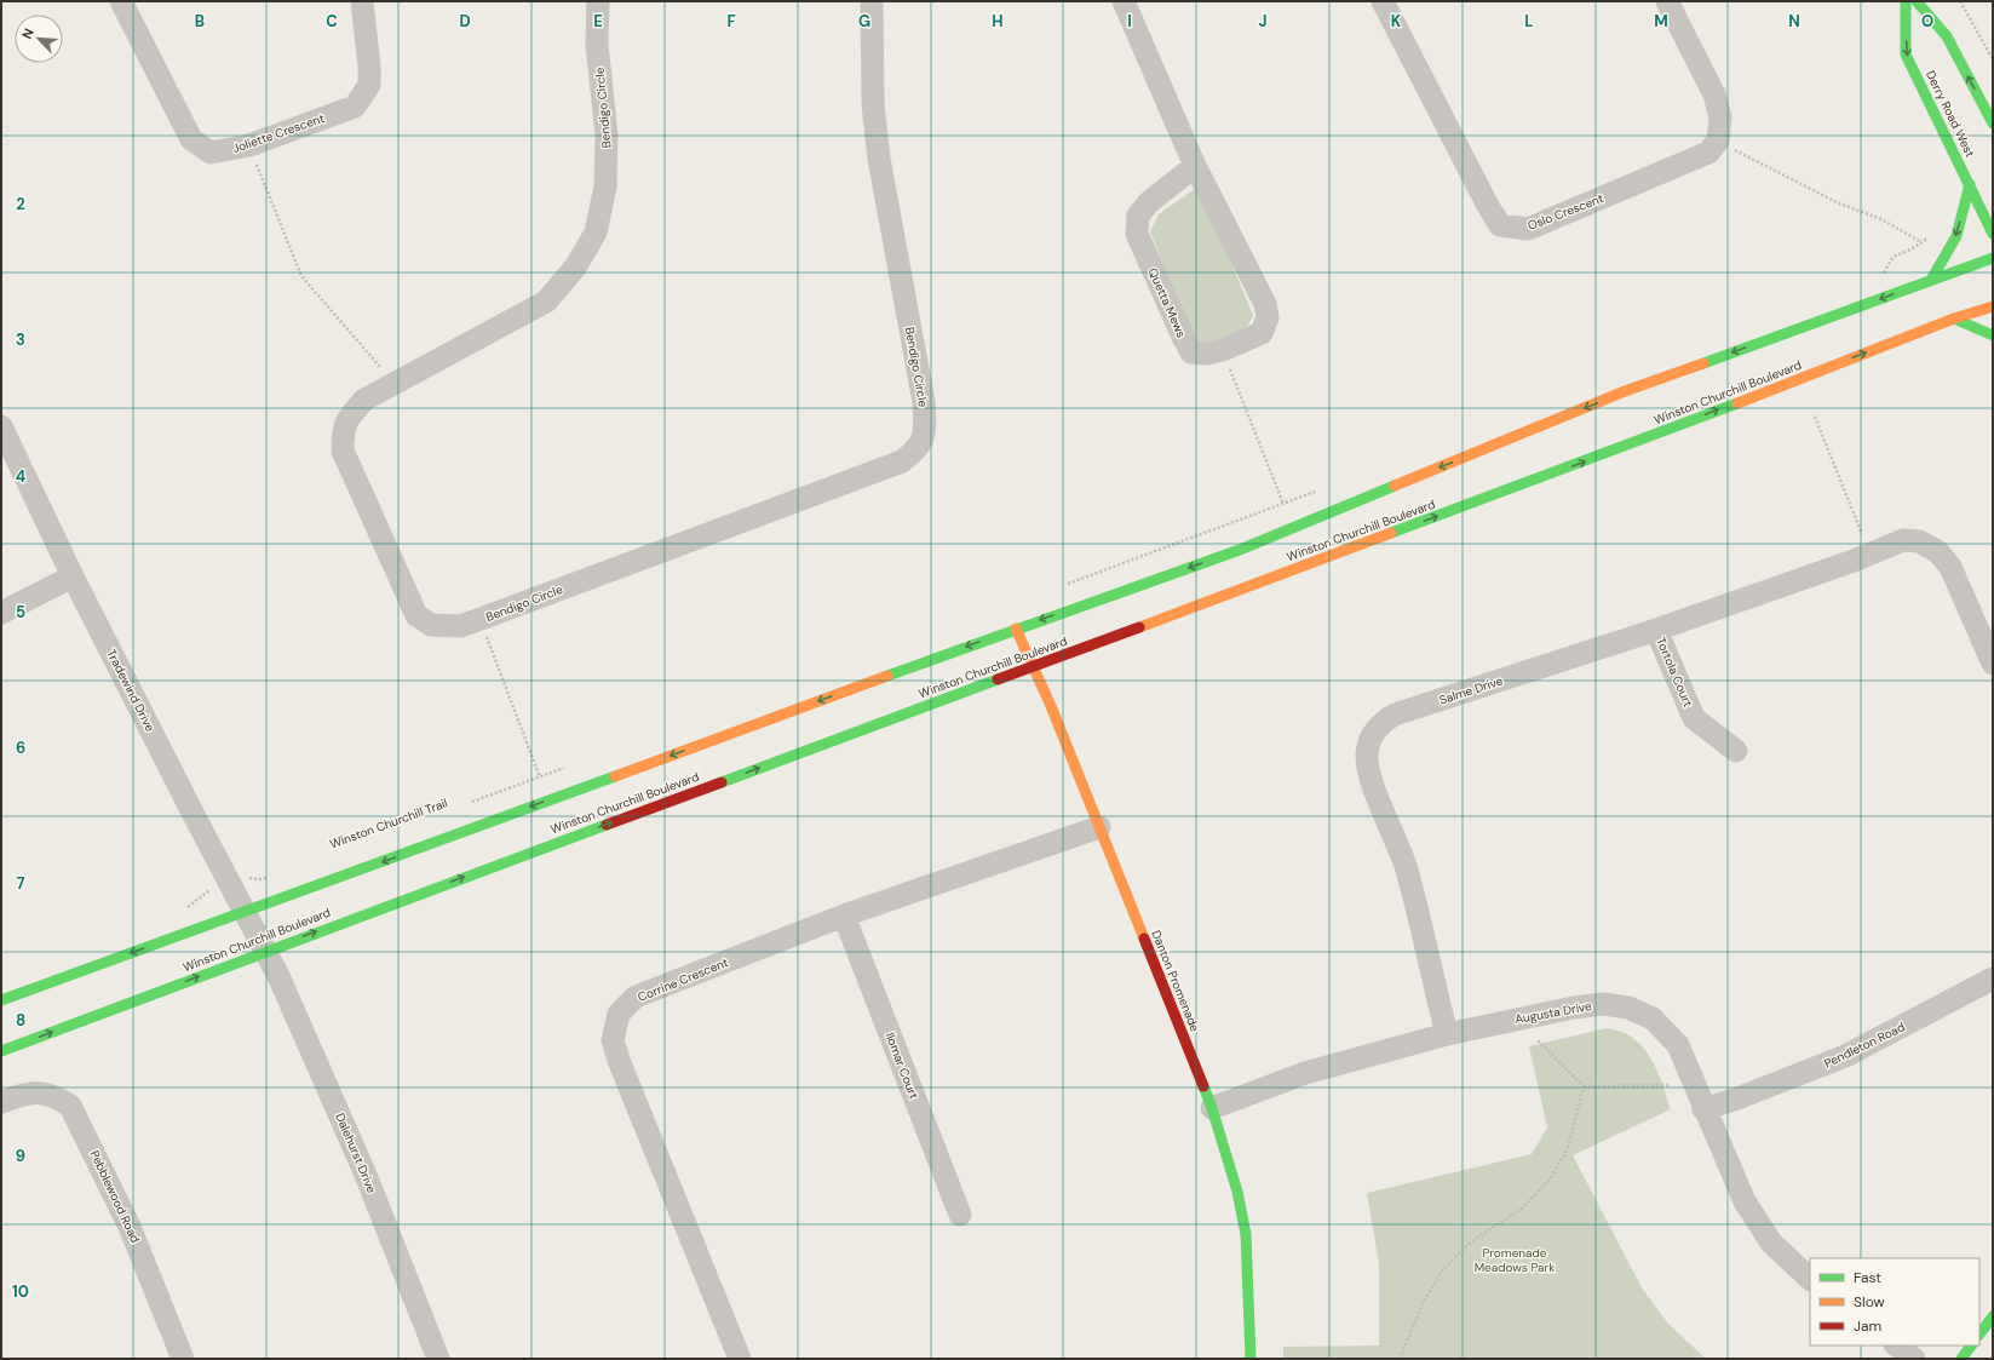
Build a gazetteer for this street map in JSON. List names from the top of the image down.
{
  "streets": {
    "main road": ["Derry Road West", "Winston Churchill Boulevard", "Danton Promenade"],
    "street": [
      "Bendigo Circle",
      "Joliette Crescent",
      "Oslo Crescent",
      "Quetta Mews",
      "Tortola Court",
      "Tradewind Drive",
      "Salme Drive",
      "Corrine Crescent",
      "Augusta Drive",
      "Pendleton Road",
      "Ilomar Court",
      "Dalehurst Drive",
      "Pebblewood Road"
    ]
  },
  "crossings": [
    ["Winston Churchill Boulevard", "Tradewind Drive"],
    ["Winston Churchill Boulevard", "Danton Promenade"],
    ["Winston Churchill Boulevard", "Dalehurst Drive"],
    ["Tortola Court", "Salme Drive"],
    ["Tradewind Drive", "Dalehurst Drive"],
    ["Salme Drive", "Augusta Drive"],
    ["Corrine Crescent", "Danton Promenade"],
    ["Corrine Crescent", "Ilomar Court"],
    ["Danton Promenade", "Augusta Drive"],
    ["Augusta Drive", "Pendleton Road"]
  ],
  "parks": ["Promenade Meadows Park"],
  "legend": ["Fast", "Slow", "Jam"],
  "north": "top left",
  "grid": {
    "columns": [
      "B",
      "C",
      "D",
      "E",
      "F",
      "G",
      "H",
      "I",
      "J",
      "K",
      "L",
      "M",
      "N",
      "O"
    ],
    "rows": [
      "2",
      "3",
      "4",
      "5",
      "6",
      "7",
      "8",
      "9",
      "10"
    ]
  }
}
